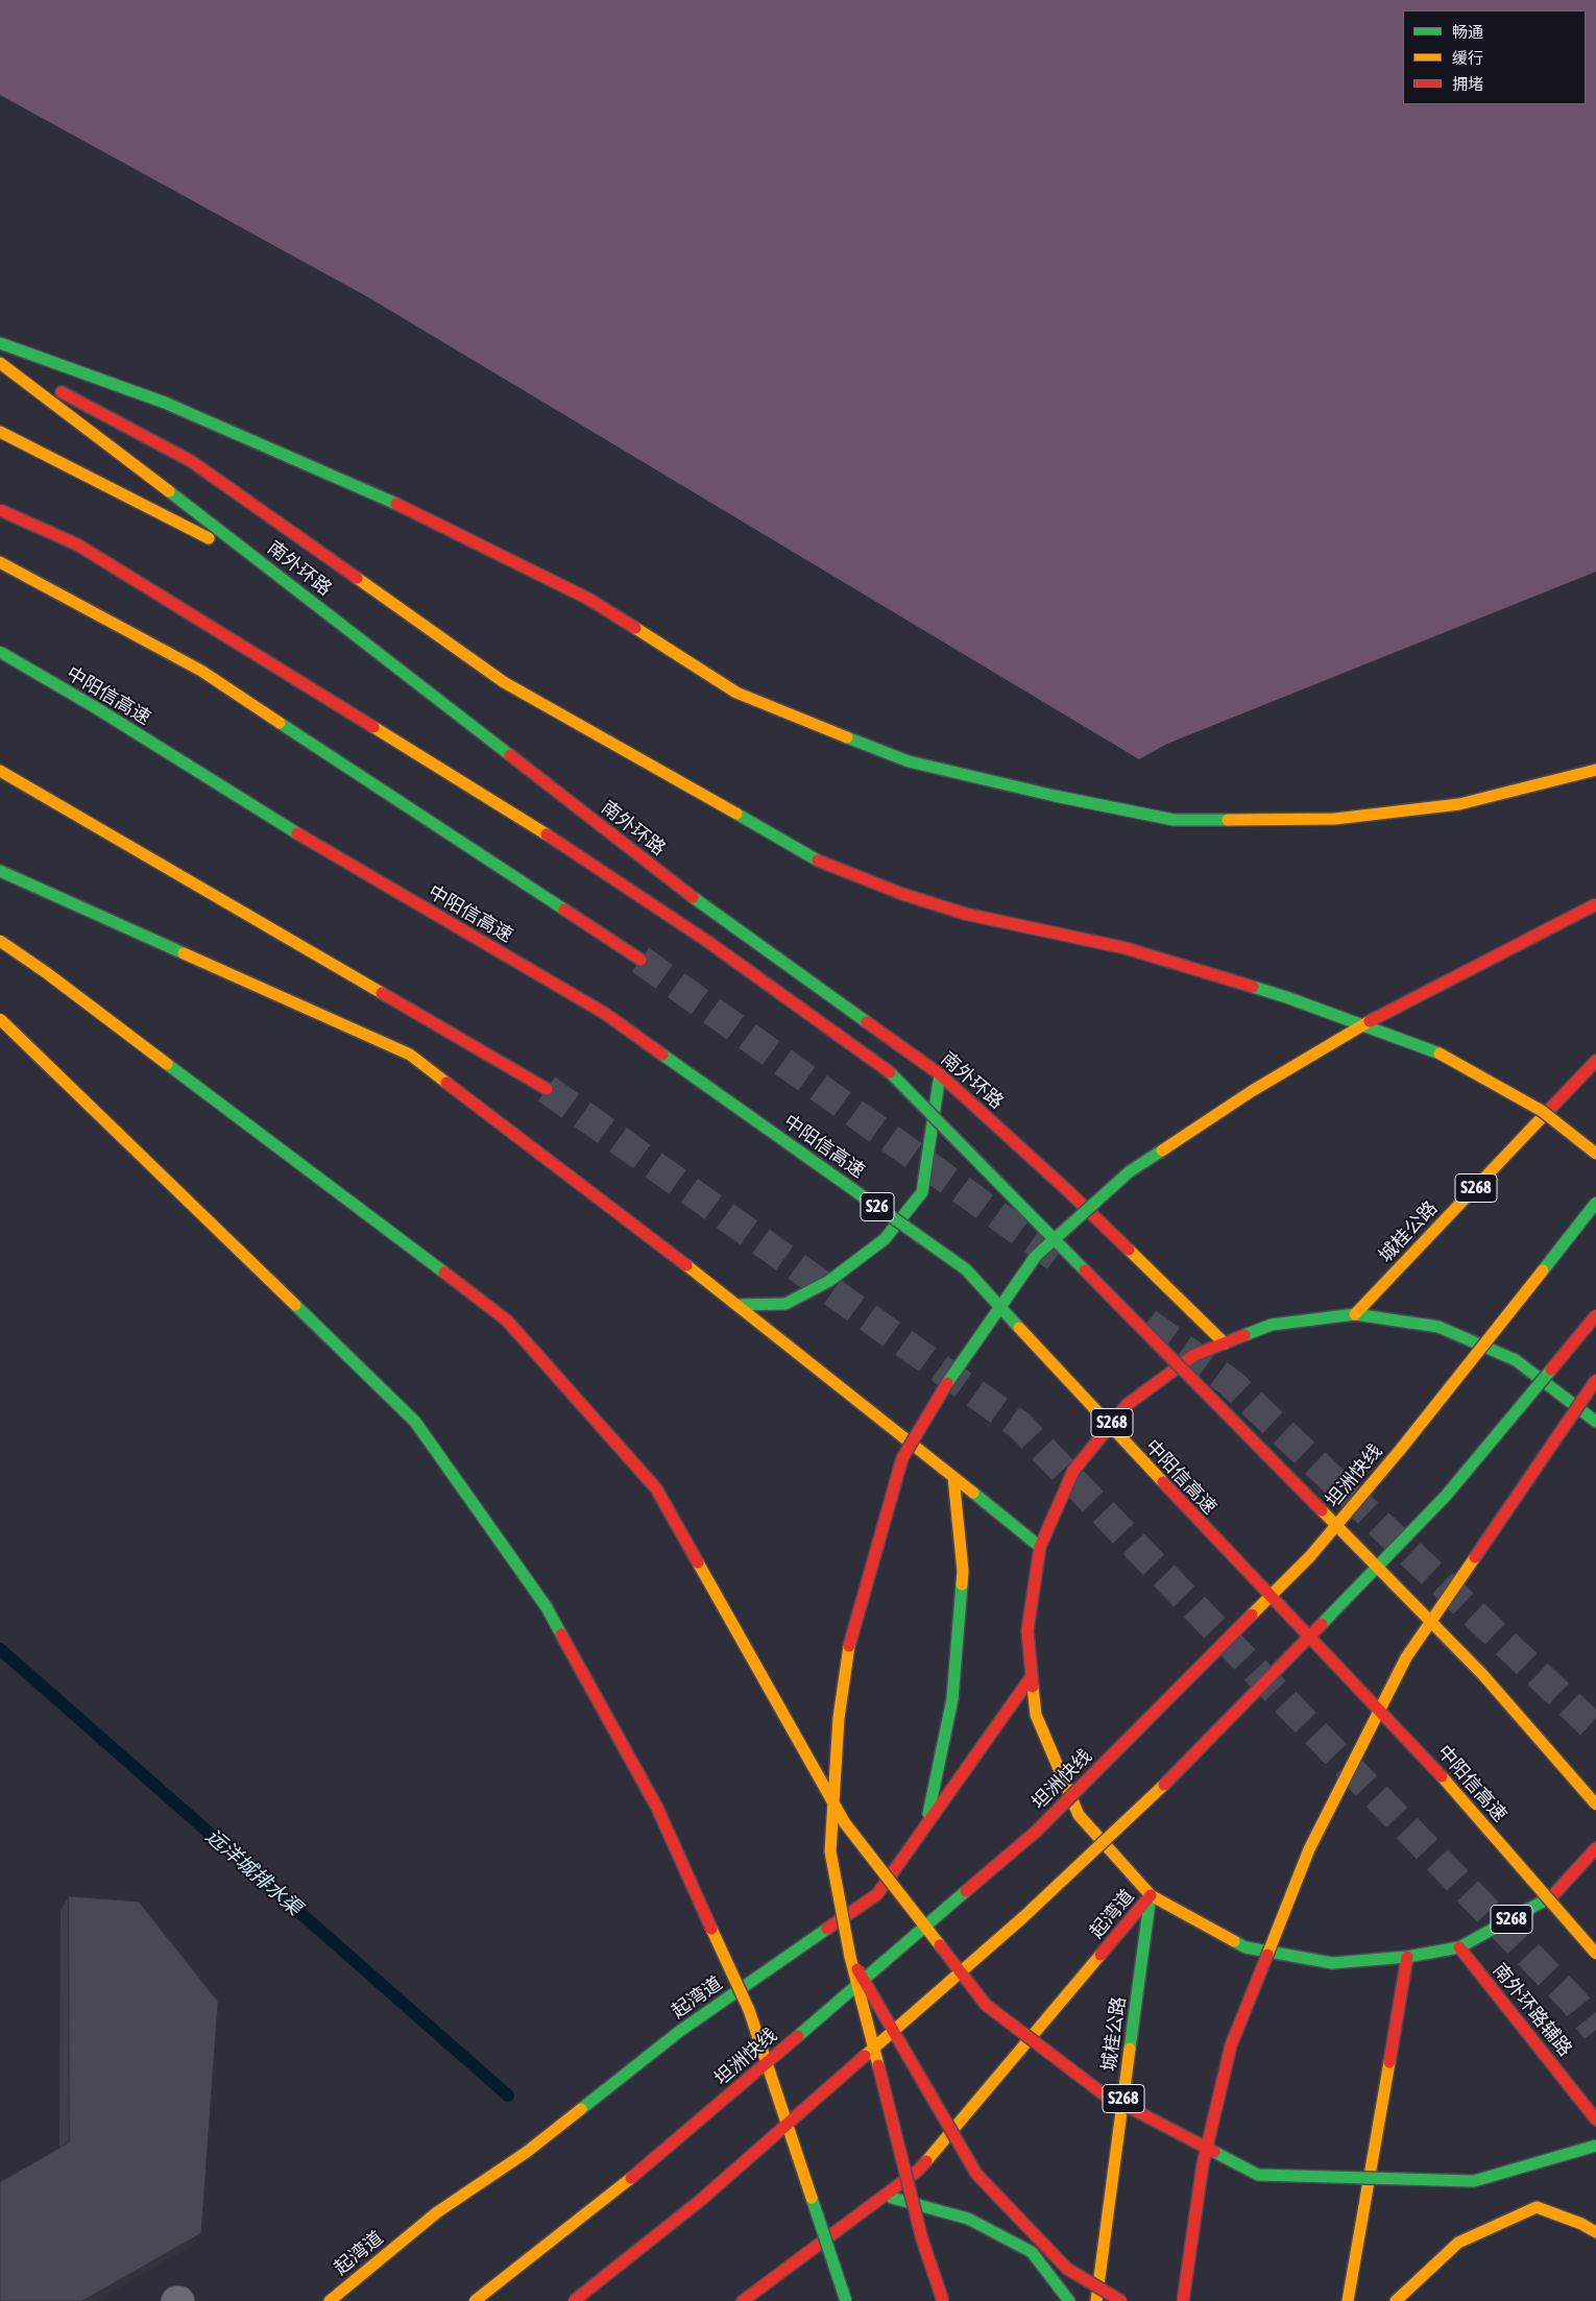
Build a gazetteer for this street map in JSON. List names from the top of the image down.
{
  "streets": {
    "main road": [
      "南外环路",
      "中阳信高速",
      "S268",
      "S26",
      "城桂公路",
      "坦洲快线",
      "起湾道",
      "南外环路辅路"
    ]
  },
  "crossings": [
    ["南外环路", "S268"],
    ["S268", "城桂公路"],
    ["S268", "起湾道"],
    ["S268", "南外环路辅路"],
    ["城桂公路", "起湾道"]
  ],
  "water": ["远洋城排水渠"],
  "legend": ["畅通", "缓行", "拥堵"]
}
